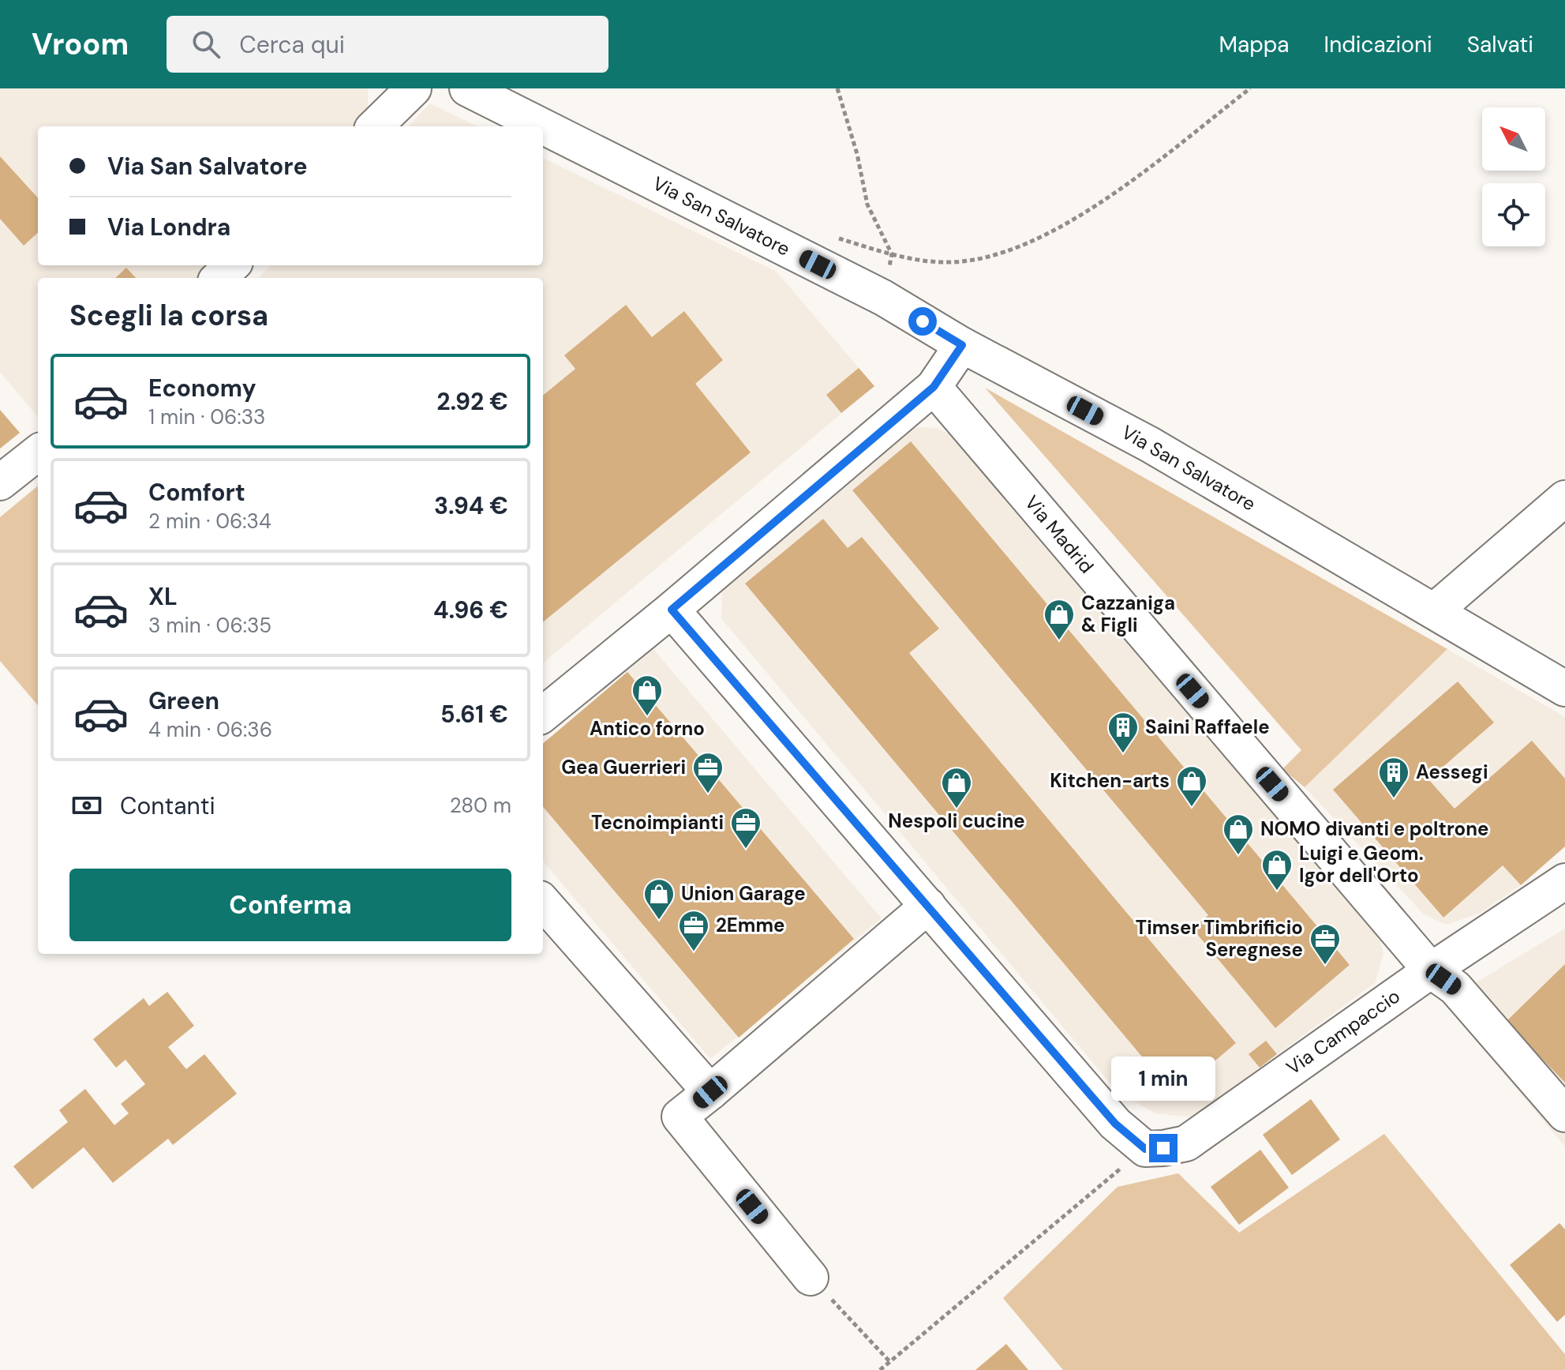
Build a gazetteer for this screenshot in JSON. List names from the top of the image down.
{
  "streets": {
    "street": ["Via San Salvatore", "Via Madrid", "Via Campaccio"]
  },
  "crossings": [
    ["Via Madrid", "Via Campaccio"]
  ],
  "places": {
    "shop": [
      "Cazzaniga & Figli",
      "Antico forno",
      "Kitchen-arts",
      "Nespoli cucine",
      "NOMO divanti e poltrone",
      "Luigi e Geom. Igor dell'Orto",
      "Union Garage"
    ],
    "building": ["Saini Raffaele", "Aessegi"],
    "office": [
      "Gea Guerrieri",
      "Tecnoimpianti",
      "2Emme",
      "Timser Timbrificio Seregnese"
    ]
  },
  "north": "top left",
  "page": {
    "header": "Vroom",
    "search": "Cerca qui",
    "nav": ["Mappa", "Indicazioni", "Salvati"],
    "banner": ["Via San Salvatore", "Via Londra"],
    "heading": "Scegli la corsa",
    "list": [
      {
        "name": "Economy",
        "note": "1 min · 06:33",
        "value": "2.92 €"
      },
      {
        "name": "Comfort",
        "note": "2 min · 06:34",
        "value": "3.94 €"
      },
      {
        "name": "XL",
        "note": "3 min · 06:35",
        "value": "4.96 €"
      },
      {
        "name": "Green",
        "note": "4 min · 06:36",
        "value": "5.61 €"
      }
    ],
    "pay": ["Contanti", "280 m"],
    "buttons": "Conferma",
    "bubble": "1 min"
  }
}
